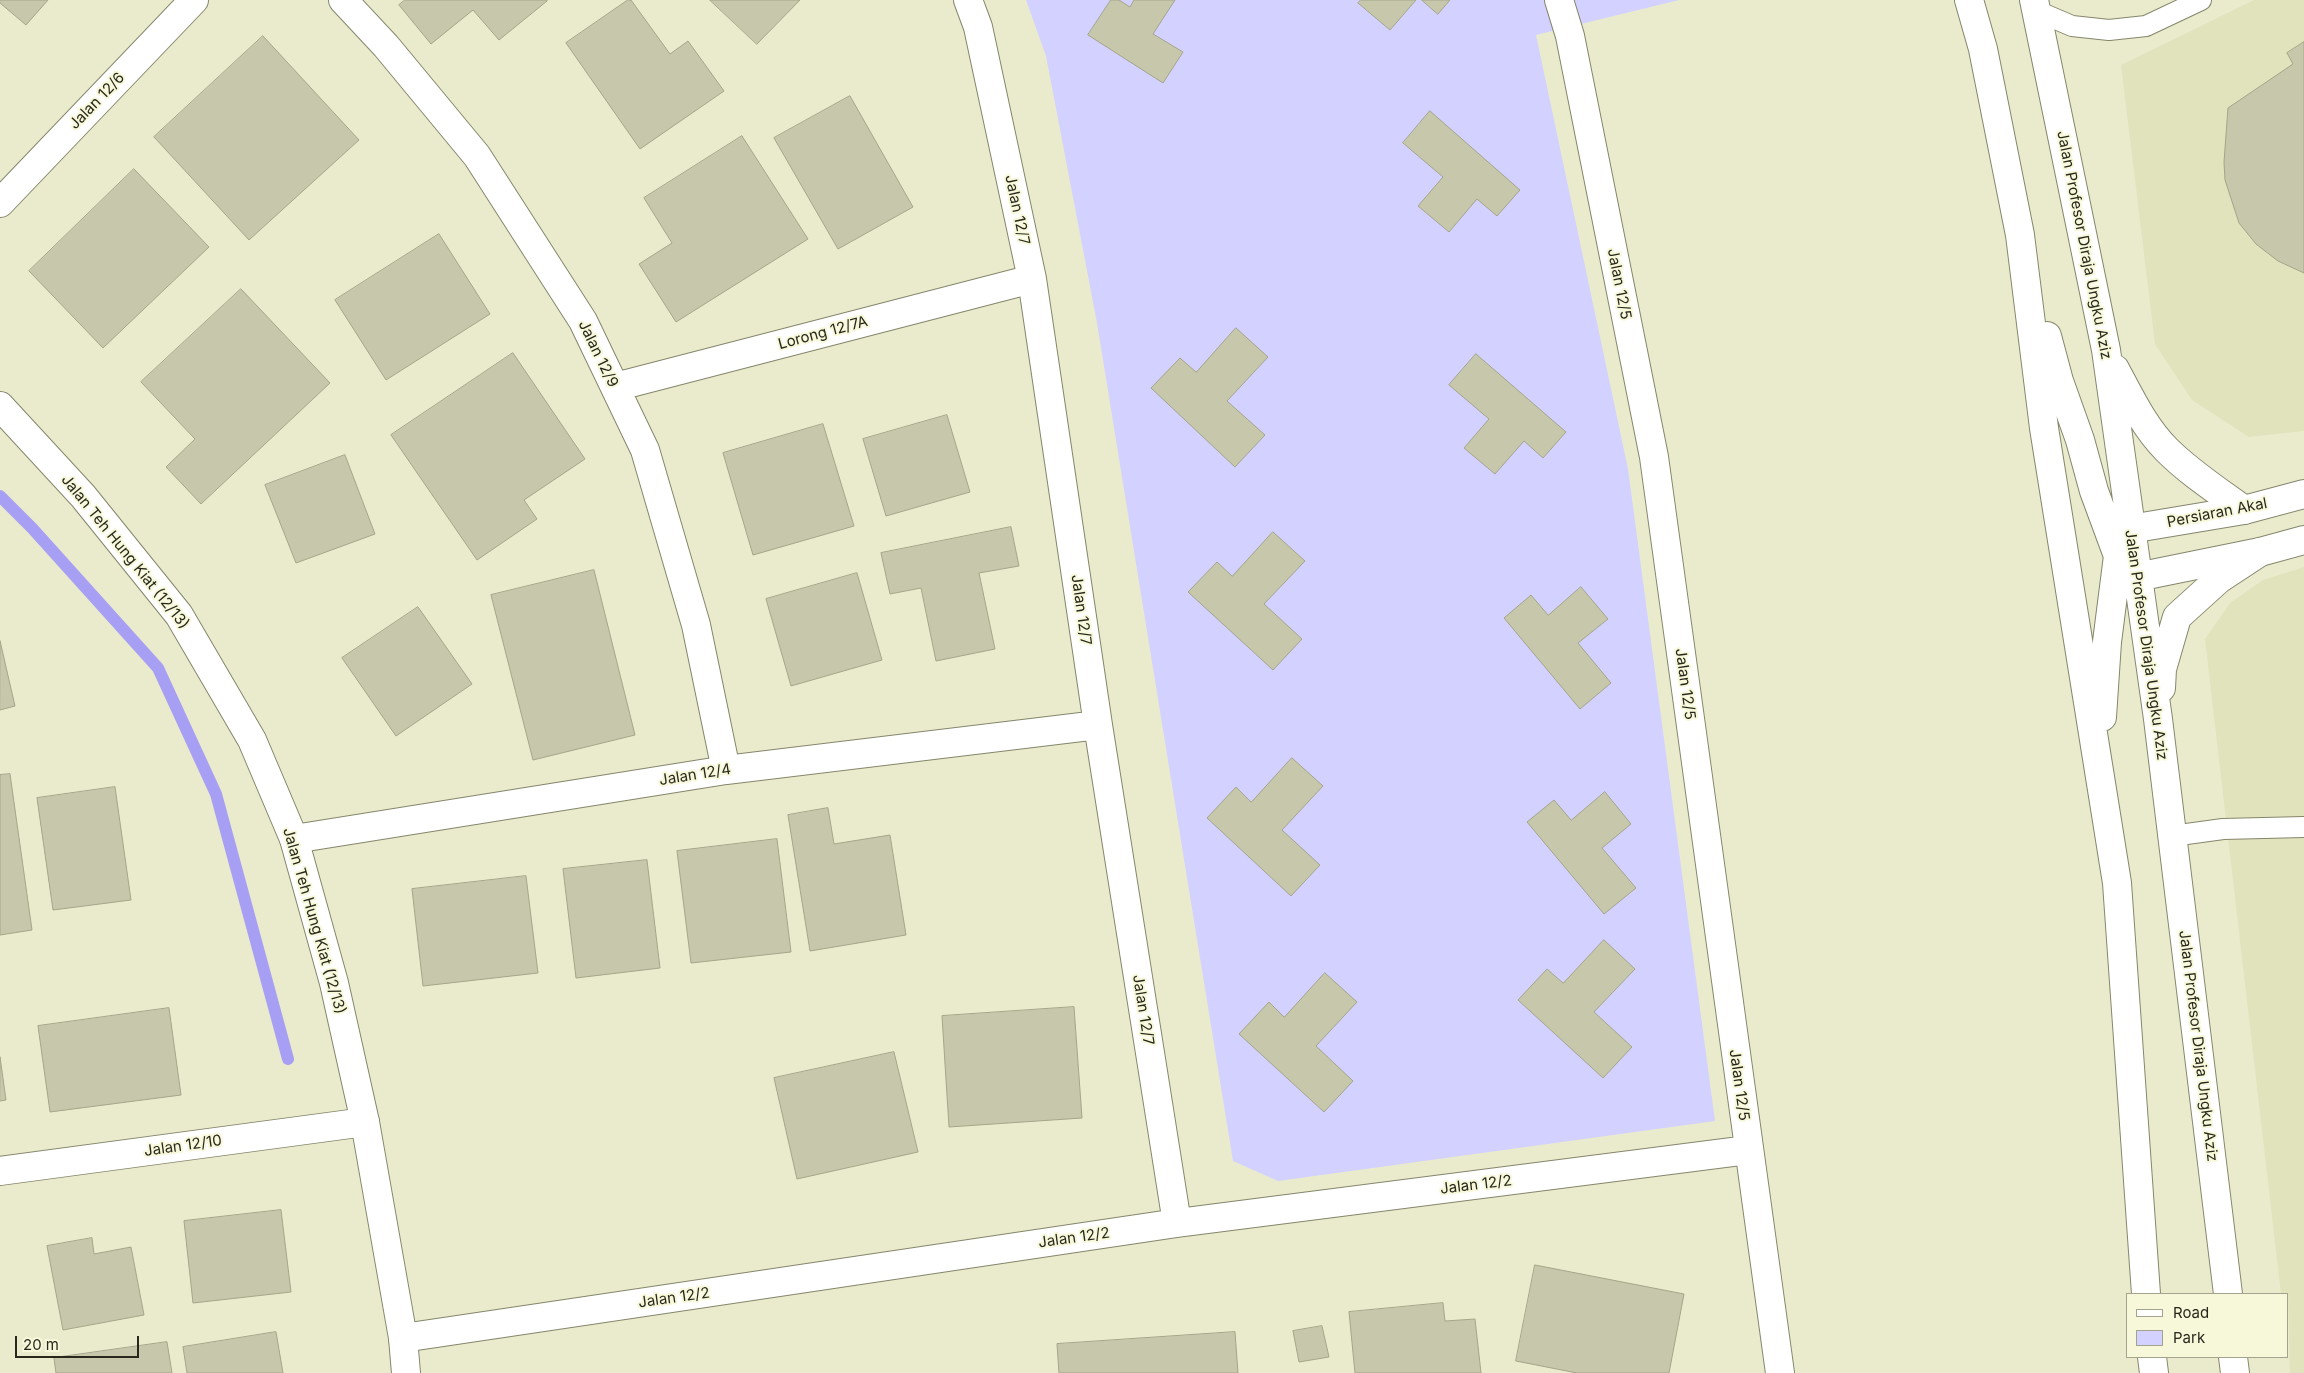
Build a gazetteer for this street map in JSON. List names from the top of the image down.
{
  "streets": {
    "street": [
      "Jalan 12/6",
      "Jalan 12/7",
      "Jalan Profesor Diraja Ungku Aziz",
      "Jalan 12/5",
      "Lorong 12/7A",
      "Jalan 12/9",
      "Persiaran Akal",
      "Jalan Teh Hung Kiat (12/13)",
      "Jalan 12/4",
      "Jalan 12/10",
      "Jalan 12/2"
    ]
  },
  "crossings": [
    ["Jalan 12/7", "Lorong 12/7A"],
    ["Jalan 12/7", "Jalan 12/4"],
    ["Jalan 12/7", "Jalan 12/2"],
    ["Jalan Profesor Diraja Ungku Aziz", "Persiaran Akal"],
    ["Jalan 12/5", "Jalan 12/2"],
    ["Lorong 12/7A", "Jalan 12/9"],
    ["Jalan 12/9", "Jalan 12/4"],
    ["Jalan Teh Hung Kiat (12/13)", "Jalan 12/4"],
    ["Jalan Teh Hung Kiat (12/13)", "Jalan 12/10"],
    ["Jalan Teh Hung Kiat (12/13)", "Jalan 12/2"]
  ],
  "legend": ["Road", "Park"],
  "scale_bar": "20 m"
}
